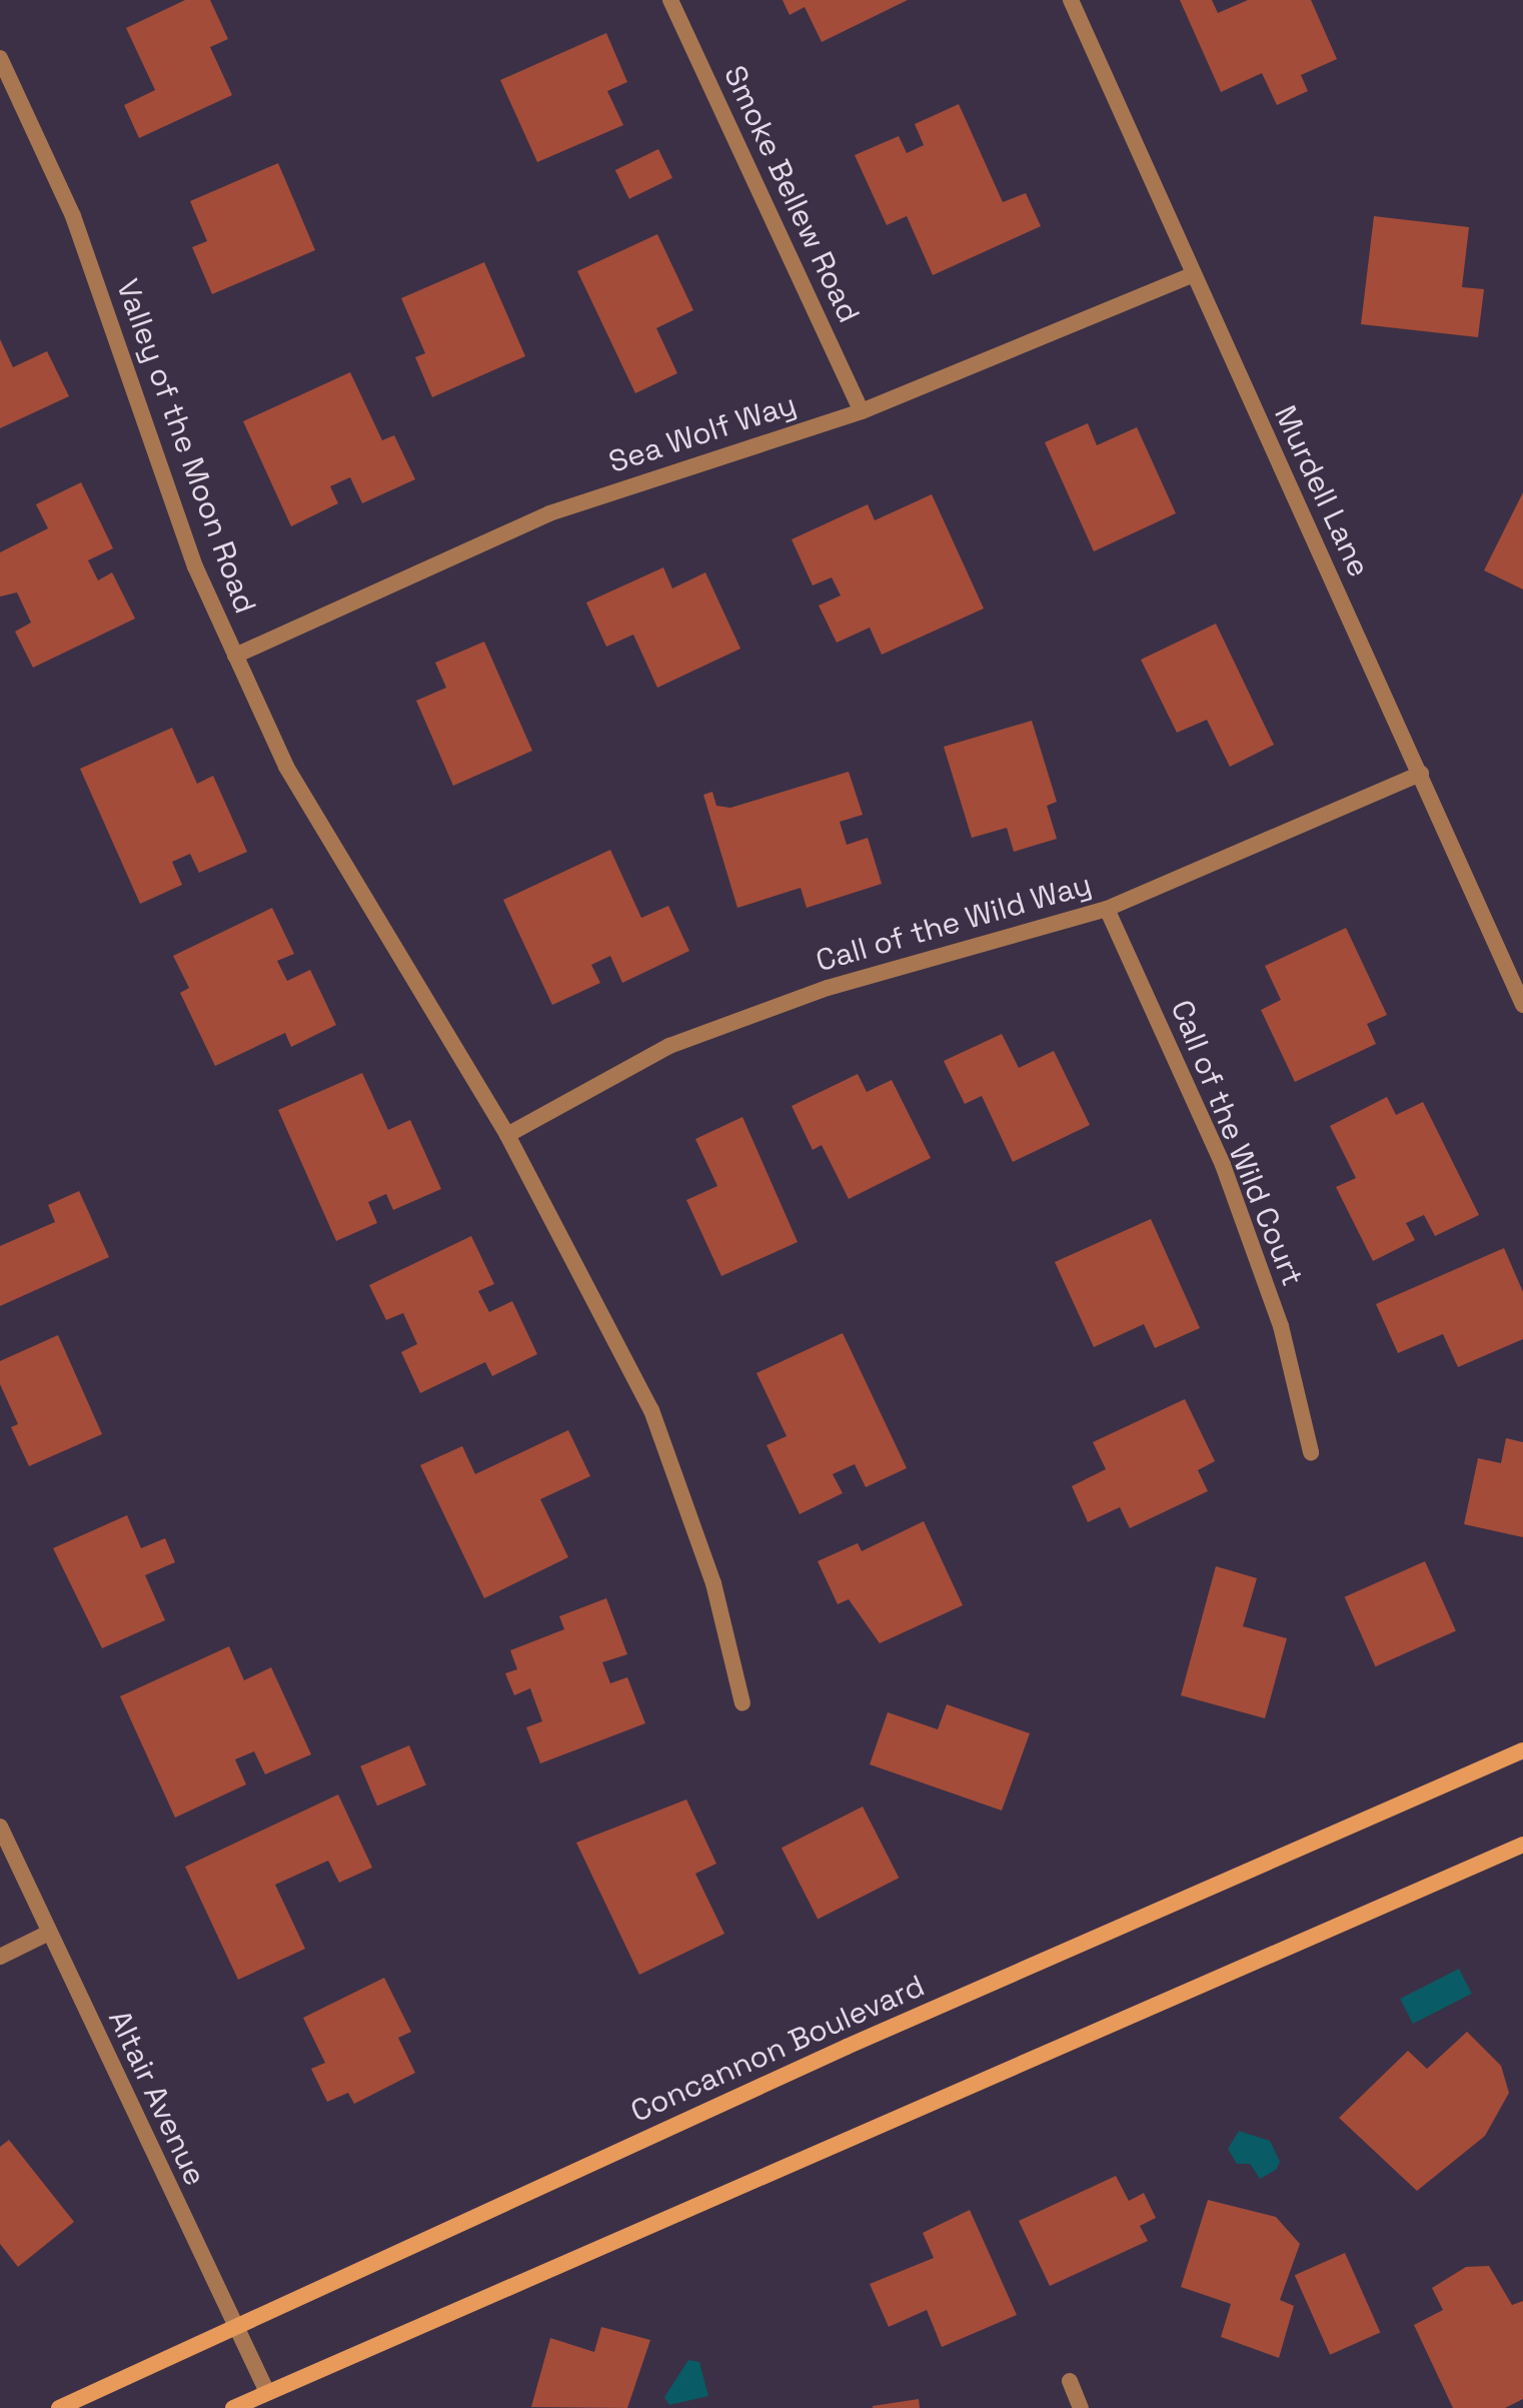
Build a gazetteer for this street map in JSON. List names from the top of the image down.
{
  "streets": {
    "main road": ["Concannon Boulevard"],
    "street": [
      "Smoke Bellew Road",
      "Sea Wolf Way",
      "Valley of the Moon Road",
      "Murdell Lane",
      "Call of the Wild Way",
      "Call of the Wild Court",
      "Altair Avenue"
    ]
  },
  "crossings": [
    ["Smoke Bellew Road", "Sea Wolf Way"],
    ["Sea Wolf Way", "Valley of the Moon Road"],
    ["Sea Wolf Way", "Murdell Lane"],
    ["Valley of the Moon Road", "Call of the Wild Way"],
    ["Murdell Lane", "Call of the Wild Way"],
    ["Call of the Wild Way", "Call of the Wild Court"],
    ["Concannon Boulevard", "Altair Avenue"]
  ]
}
